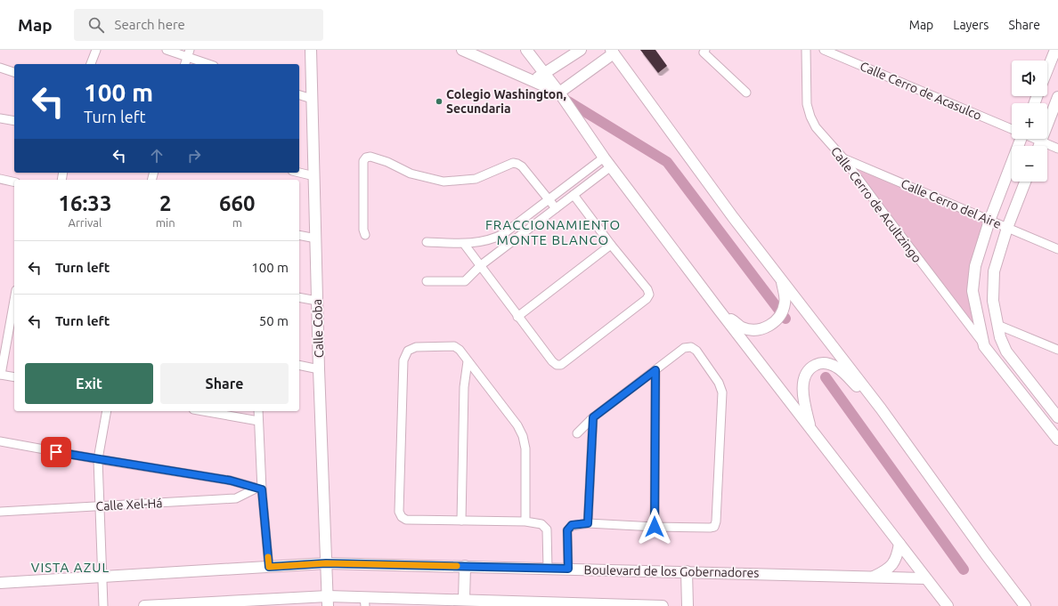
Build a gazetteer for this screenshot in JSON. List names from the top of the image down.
{
  "streets": {
    "main road": ["Calle Coba", "Boulevard de los Gobernadores"],
    "street": [
      "Calle Cerro de Acasulco",
      "Calle Cerro del Aire",
      "Calle Cerro de Acultzingo",
      "Calle Xel-Há"
    ]
  },
  "crossings": [
    ["Calle Cerro del Aire", "Calle Cerro de Acultzingo"],
    ["Calle Coba", "Boulevard de los Gobernadores"]
  ],
  "districts": ["FRACCIONAMIENTO MONTE BLANCO", "VISTA AZUL"],
  "places": ["Colegio Washington, Secundaria"],
  "page": {
    "header": "Map",
    "search": "Search here",
    "nav": ["Map", "Layers", "Share"],
    "map_buttons": ["+", "−"],
    "turn": ["100 m", "Turn left"],
    "eta": [
      "16:33",
      "Arrival",
      "2",
      "min",
      "660",
      "m"
    ],
    "list": [
      {
        "name": "Turn left",
        "value": "100 m"
      },
      {
        "name": "Turn left",
        "value": "50 m"
      }
    ],
    "buttons": ["Exit", "Share"]
  }
}
